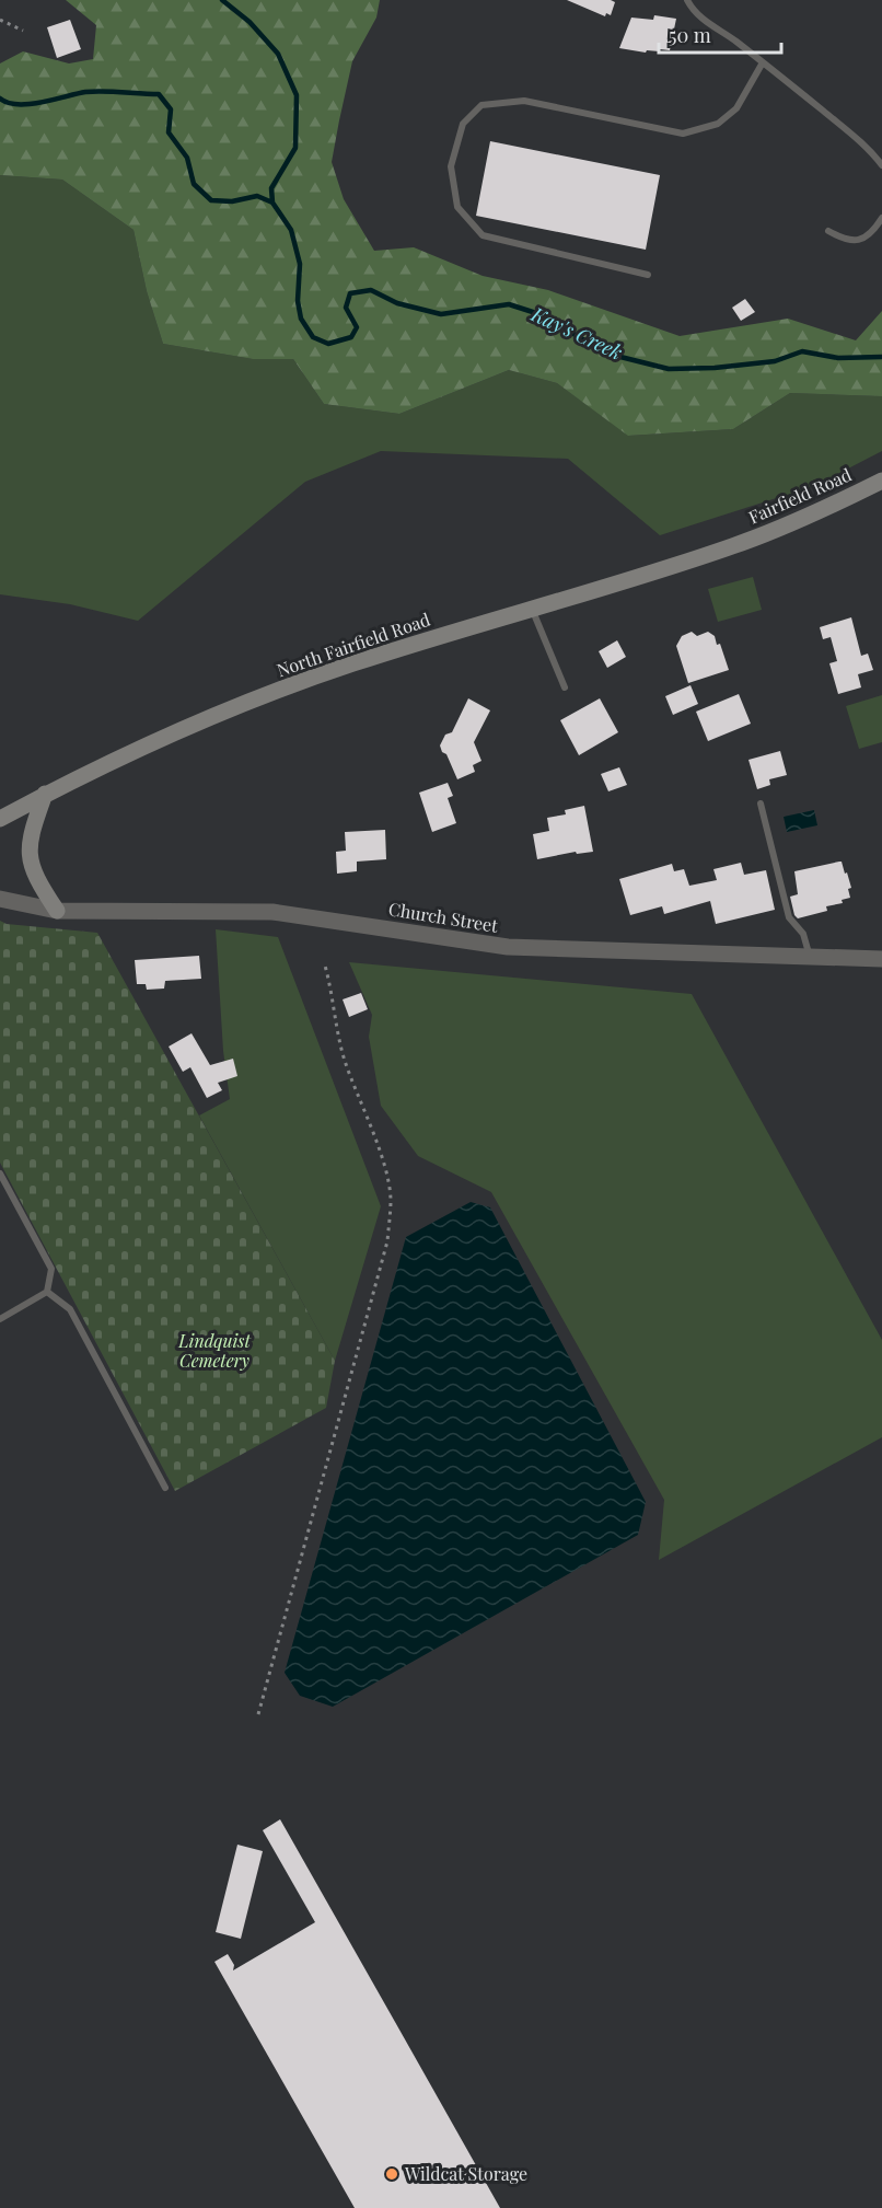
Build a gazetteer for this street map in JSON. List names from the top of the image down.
{
  "streets": {
    "main road": ["Fairfield Road", "North Fairfield Road"],
    "street": ["Church Street"]
  },
  "crossings": [
    ["Fairfield Road", "North Fairfield Road"]
  ],
  "water": ["Kay's Creek"],
  "parks": ["Lindquist Cemetery"],
  "places": ["Wildcat Storage"],
  "scale_bar": "50 m"
}
